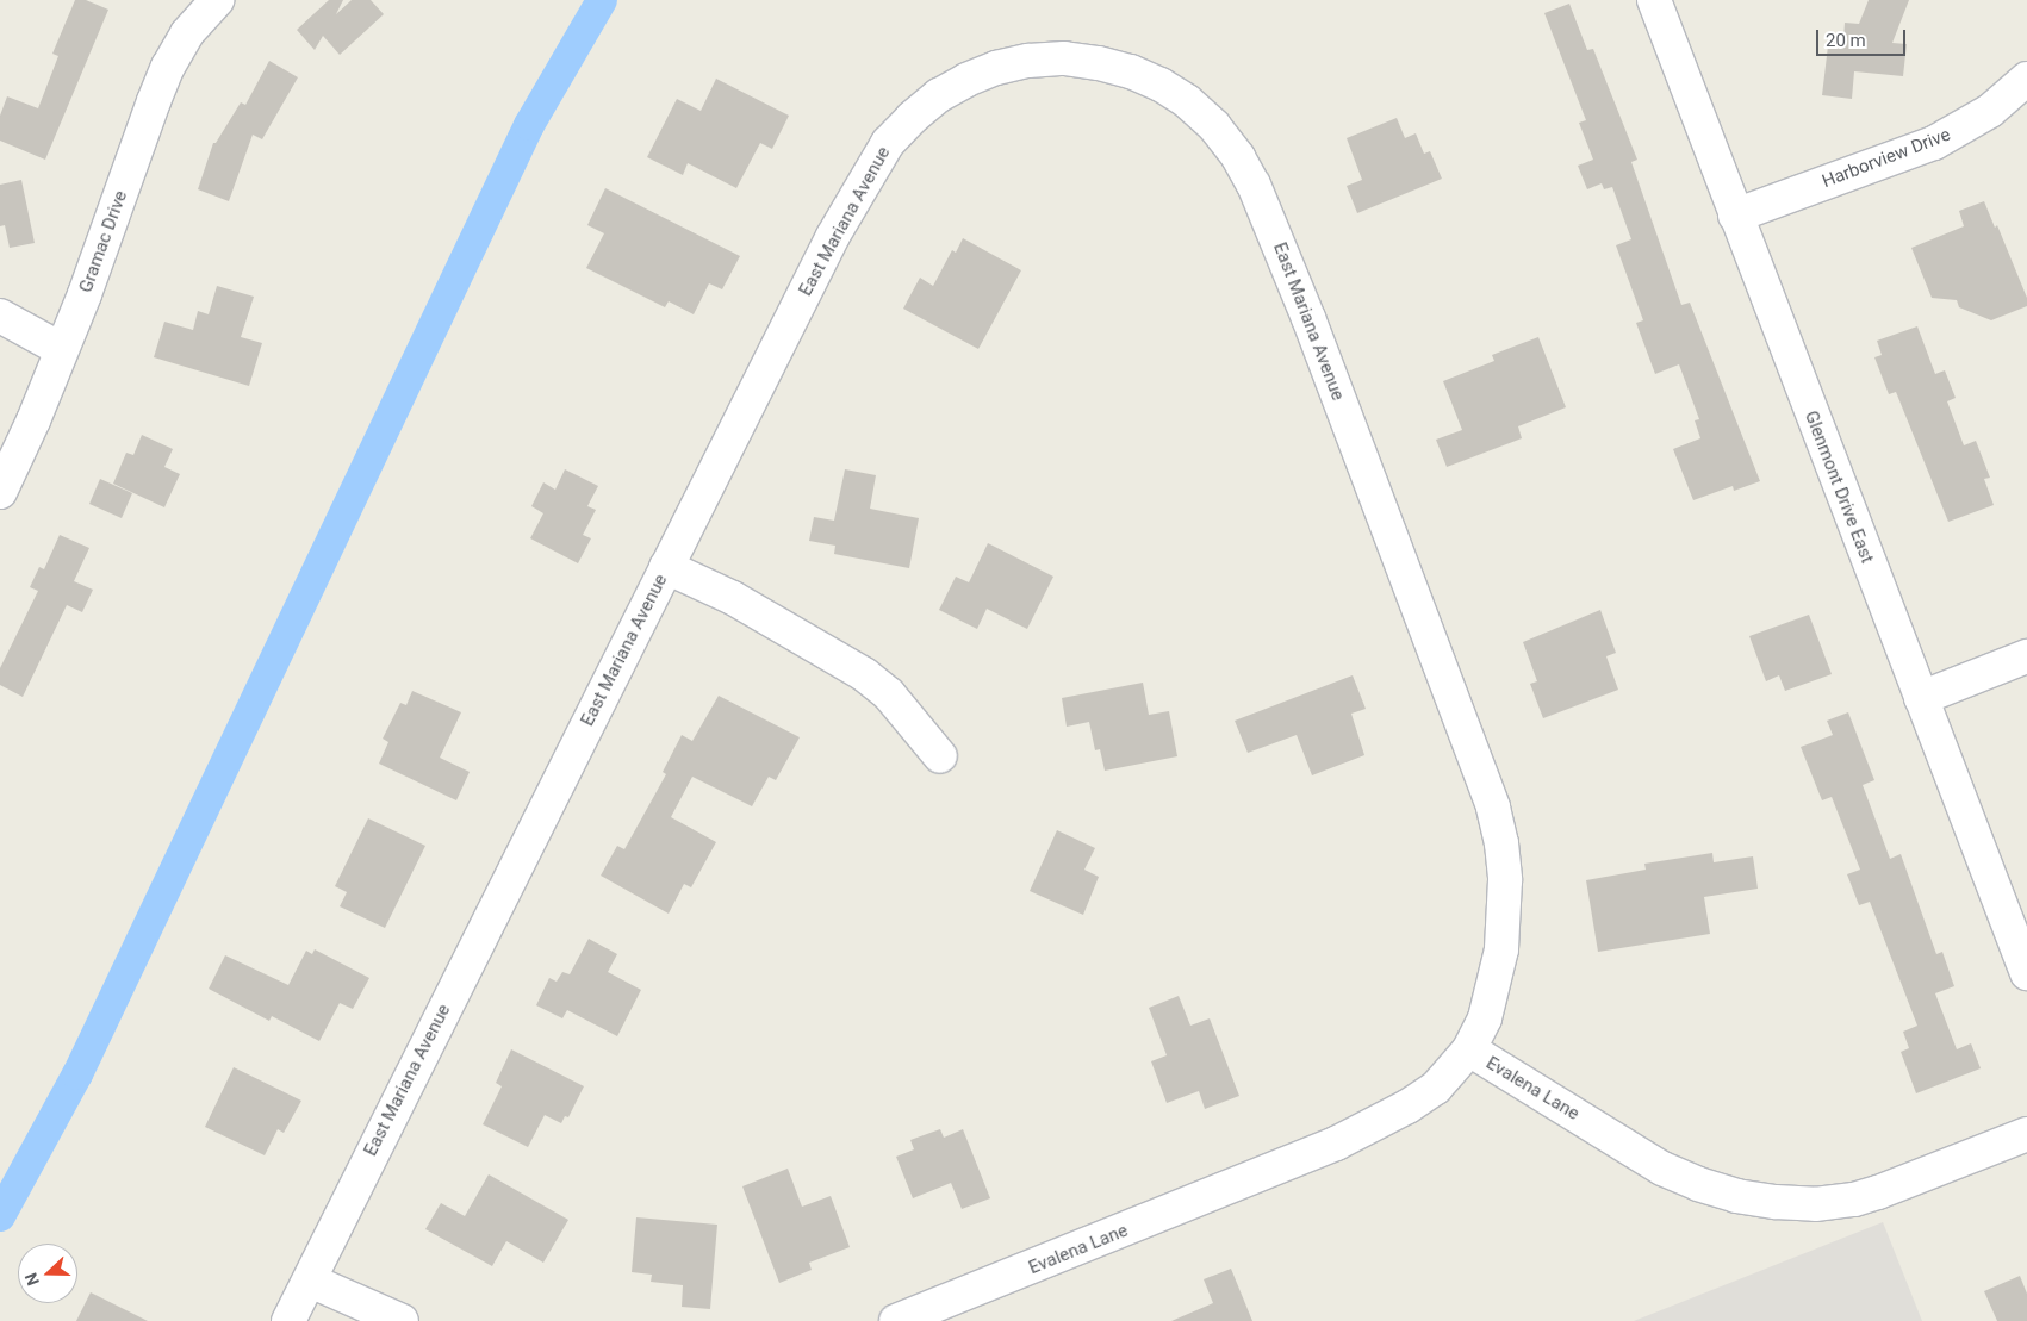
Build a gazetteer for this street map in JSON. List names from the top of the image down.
{
  "streets": {
    "street": [
      "Harborview Drive",
      "East Mariana Avenue",
      "Gramac Drive",
      "Glenmont Drive East",
      "Evalena Lane"
    ]
  },
  "crossings": [
    ["Harborview Drive", "Glenmont Drive East"],
    ["East Mariana Avenue", "Evalena Lane"]
  ],
  "scale_bar": "20 m",
  "north": "left"
}
